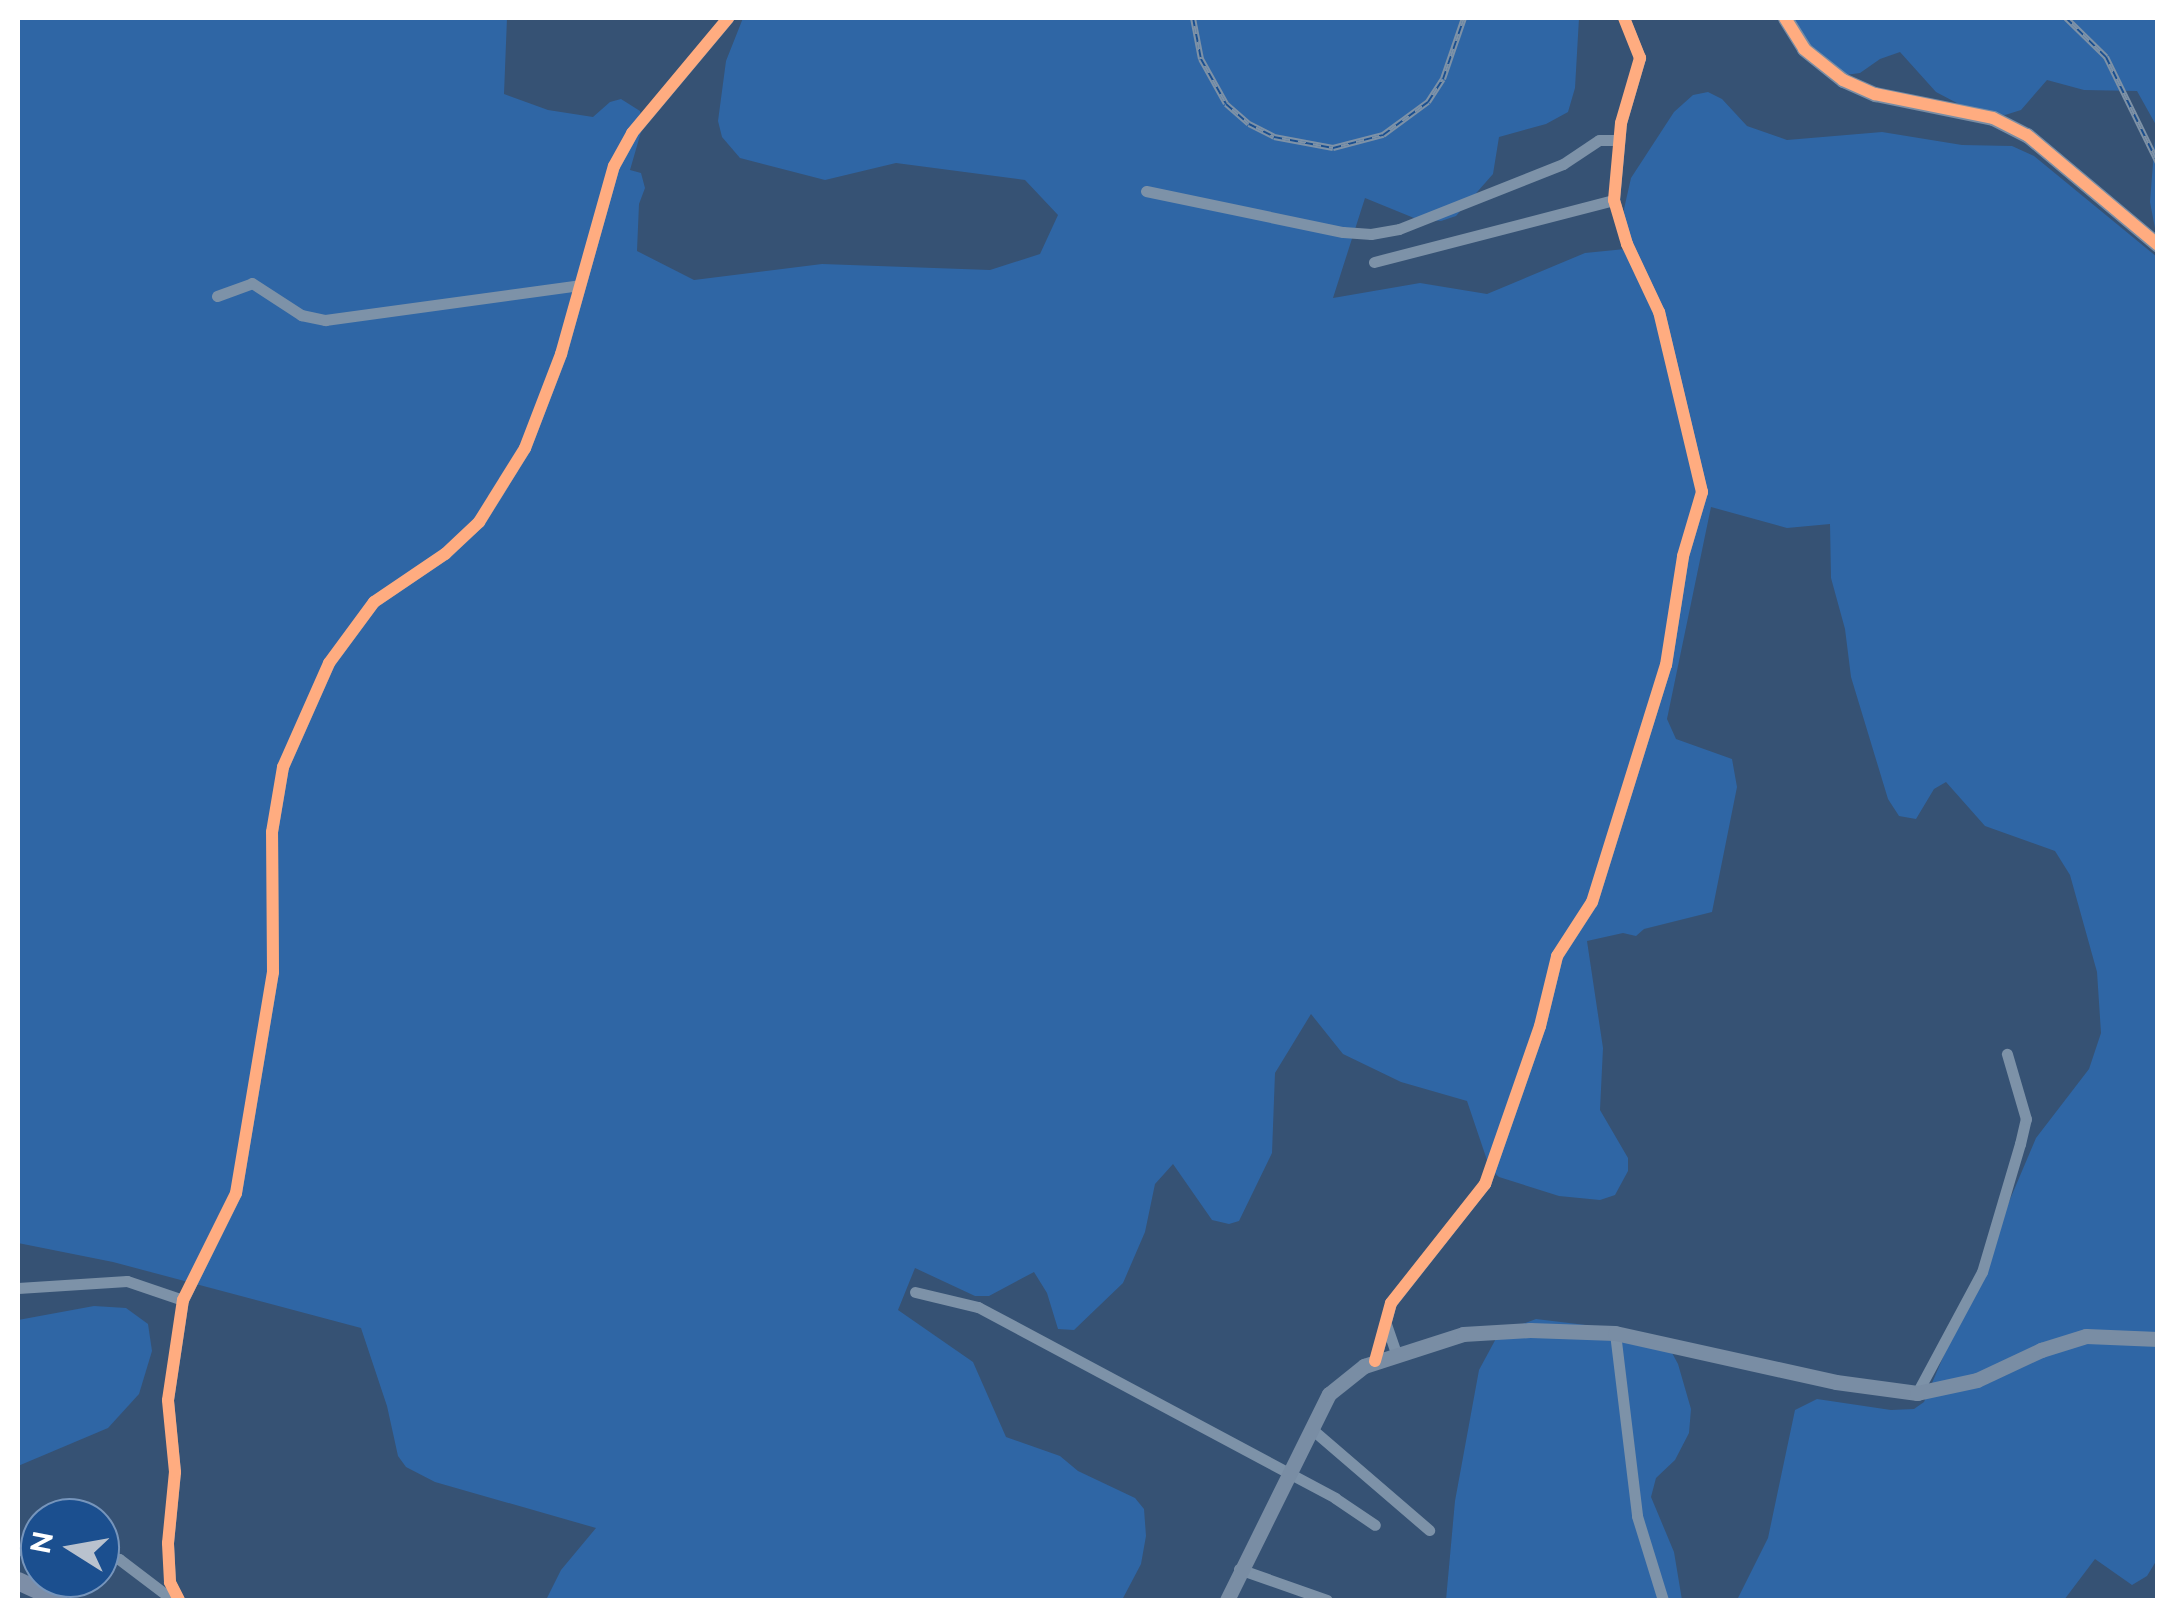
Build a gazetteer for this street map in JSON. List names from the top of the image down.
{
  "north": "left"
}
